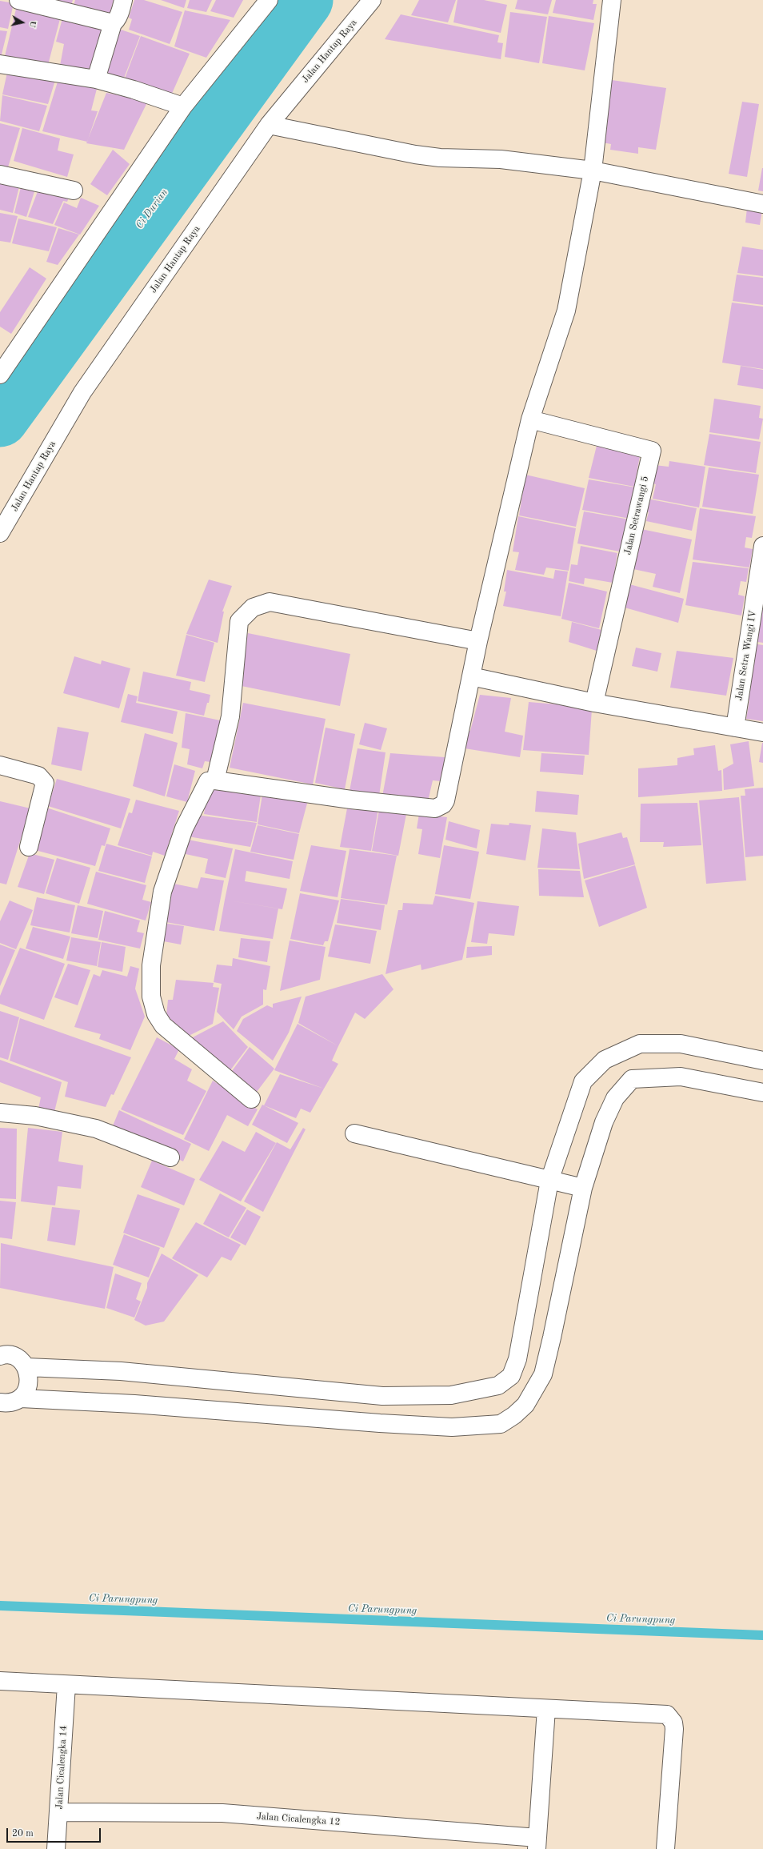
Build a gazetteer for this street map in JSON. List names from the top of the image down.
{
  "streets": {
    "street": [
      "Jalan Hantap Raya",
      "Jalan Setrawangi 5",
      "Jalan Setra Wangi IV",
      "Jalan Cicalengka 14",
      "Jalan Cicalengka 12"
    ]
  },
  "crossings": [
    ["Jalan Cicalengka 14", "Jalan Cicalengka 12"]
  ],
  "water": ["Ci Durian", "Ci Parungpung"],
  "scale_bar": "20 m",
  "north": "right"
}
